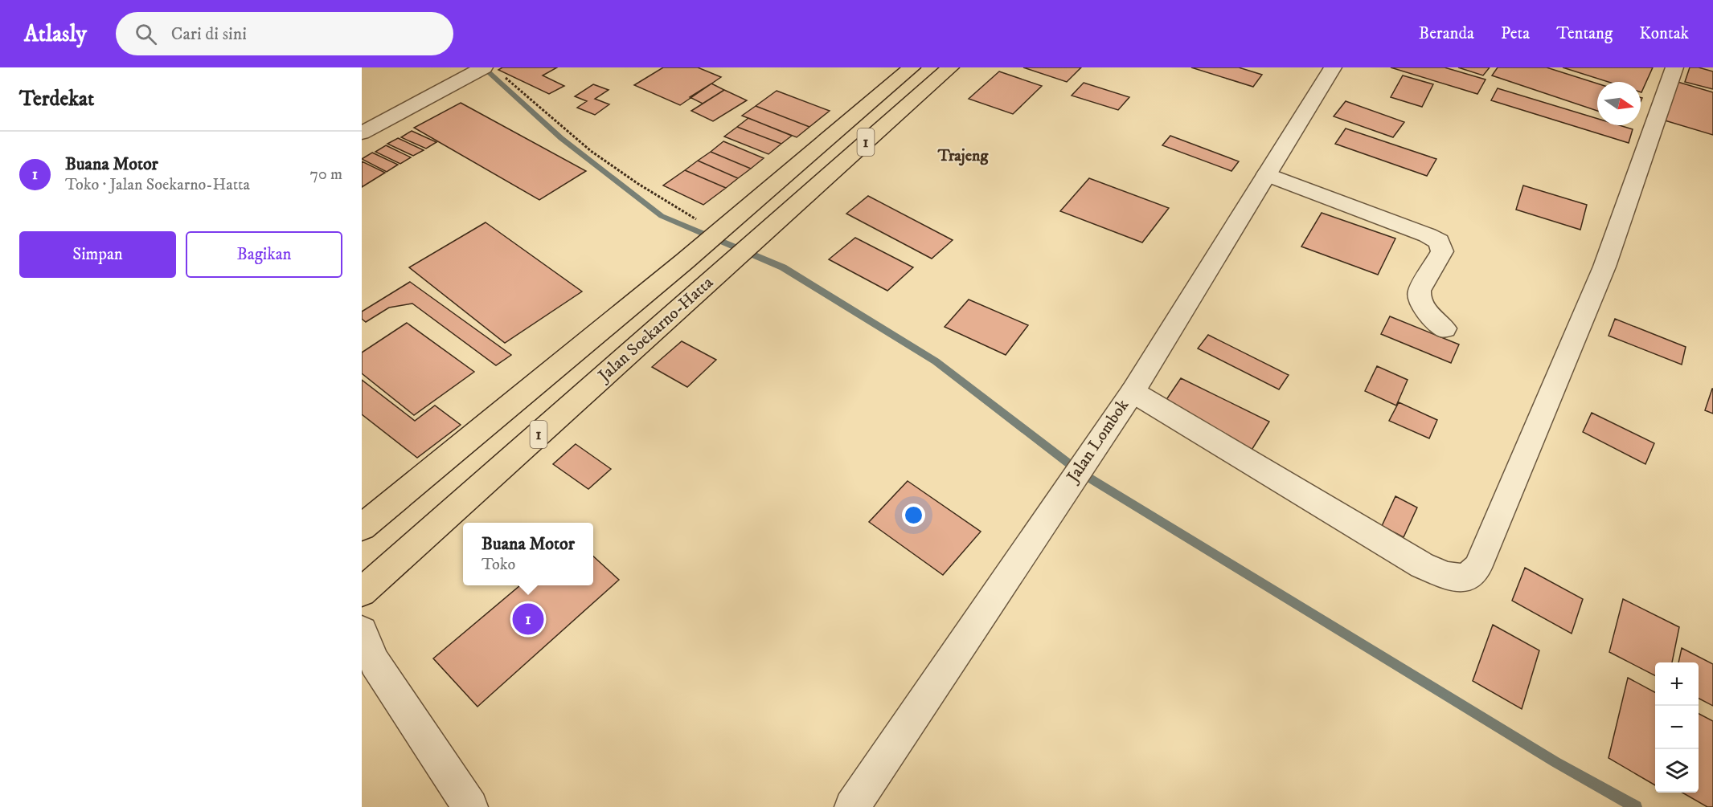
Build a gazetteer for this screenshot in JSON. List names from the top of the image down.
{
  "streets": {
    "highway": ["1", "Jalan Soekarno-Hatta"],
    "street": ["Jalan Lombok"]
  },
  "districts": ["Trajeng"],
  "north": "right",
  "page": {
    "header": "Atlasly",
    "search": "Cari di sini",
    "nav": [
      "Beranda",
      "Peta",
      "Tentang",
      "Kontak"
    ],
    "heading": "Terdekat",
    "list": [
      {
        "mark": "1",
        "name": "Buana Motor",
        "note": "Toko · Jalan Soekarno-Hatta",
        "value": "70 m"
      }
    ],
    "buttons": ["Simpan", "Bagikan"],
    "popup": ["Buana Motor", "Toko"],
    "pins": "1",
    "map_buttons": ["+", "−"]
  }
}
